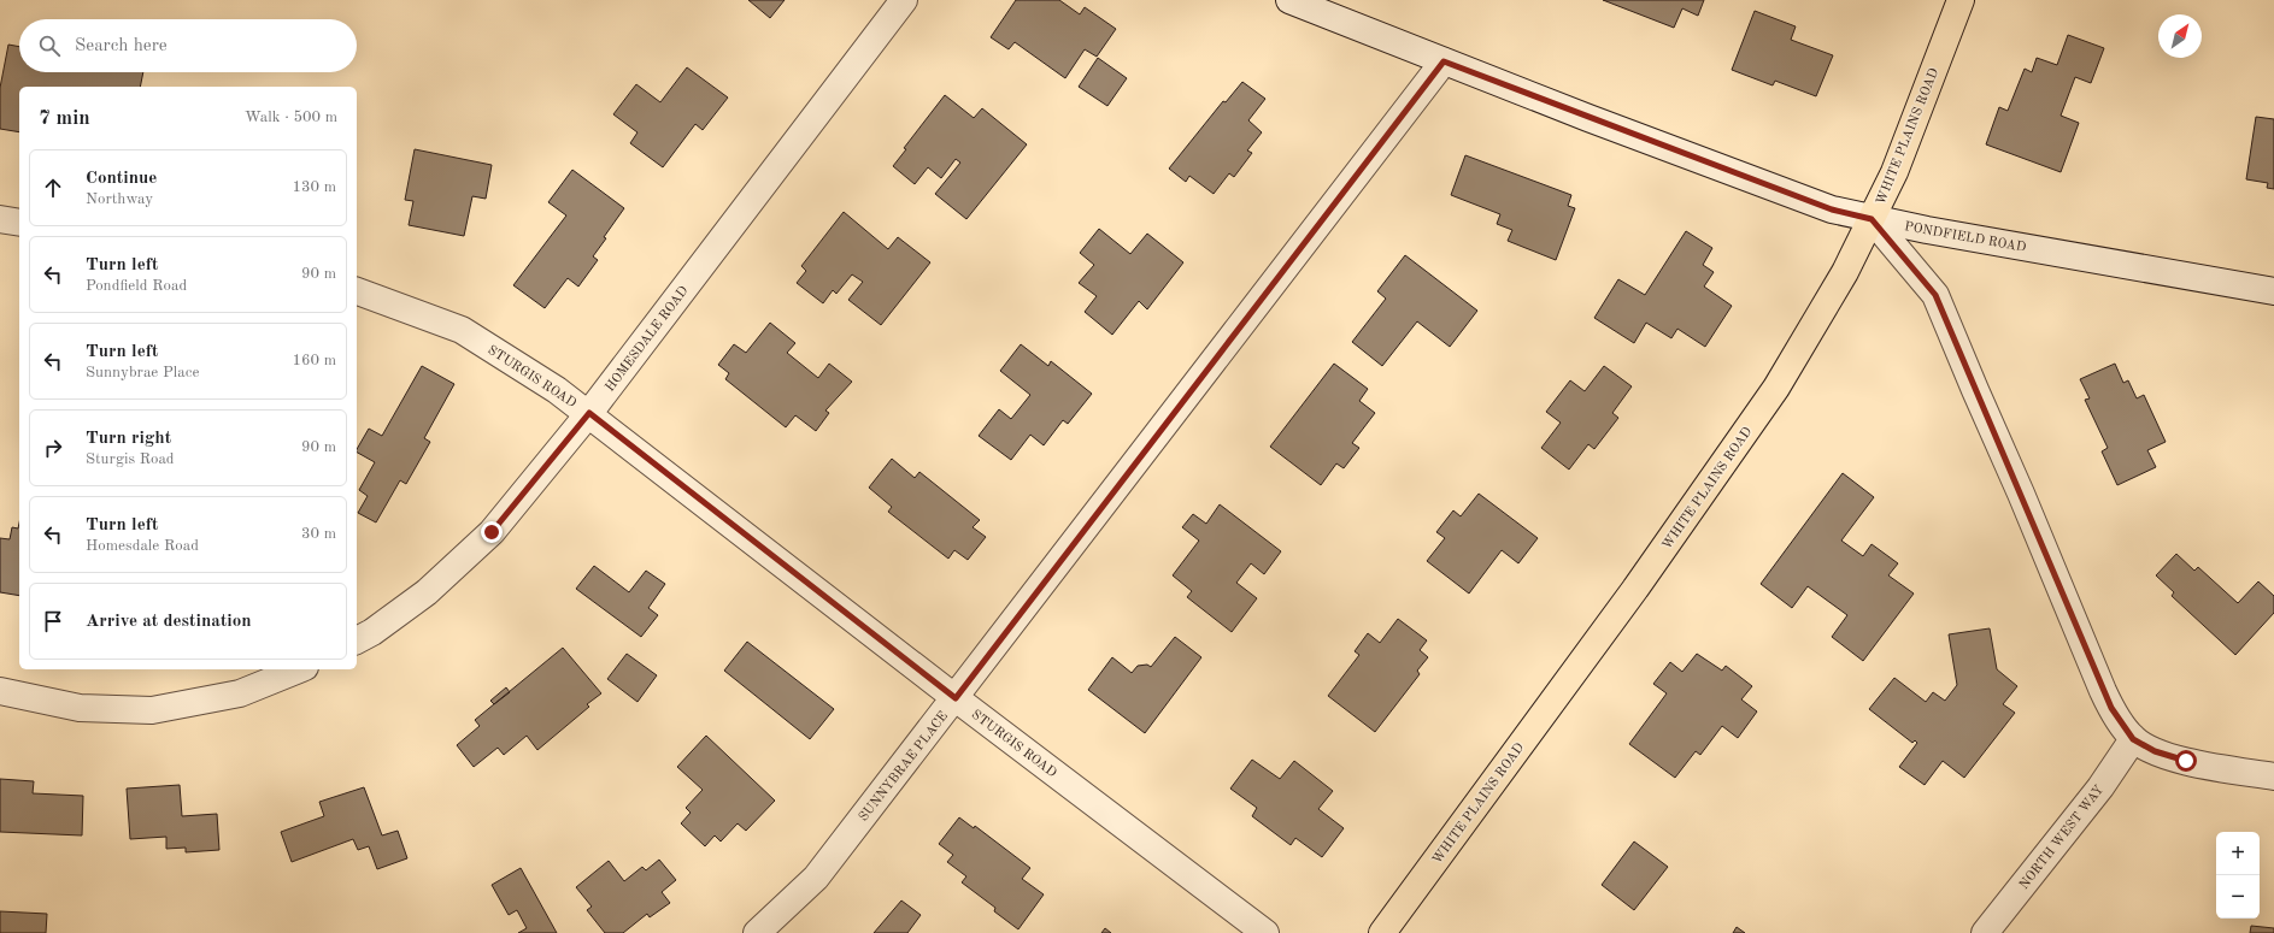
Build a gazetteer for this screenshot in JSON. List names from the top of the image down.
{
  "streets": {
    "main road": ["WHITE PLAINS ROAD"],
    "street": [
      "PONDFIELD ROAD",
      "HOMESDALE ROAD",
      "STURGIS ROAD",
      "SUNNYBRAE PLACE",
      "NORTH WEST WAY"
    ]
  },
  "crossings": [
    ["WHITE PLAINS ROAD", "PONDFIELD ROAD"],
    ["PONDFIELD ROAD", "SUNNYBRAE PLACE"],
    ["HOMESDALE ROAD", "STURGIS ROAD"],
    ["STURGIS ROAD", "SUNNYBRAE PLACE"]
  ],
  "north": "top right",
  "page": {
    "search": "Search here",
    "heading": ["7 min", "Walk · 500 m"],
    "list": [
      ["Continue", "Northway", "130 m"],
      ["Turn left", "Pondfield Road", "90 m"],
      ["Turn left", "Sunnybrae Place", "160 m"],
      ["Turn right", "Sturgis Road", "90 m"],
      ["Turn left", "Homesdale Road", "30 m"],
      "Arrive at destination"
    ],
    "map_buttons": ["+", "−"]
  }
}
